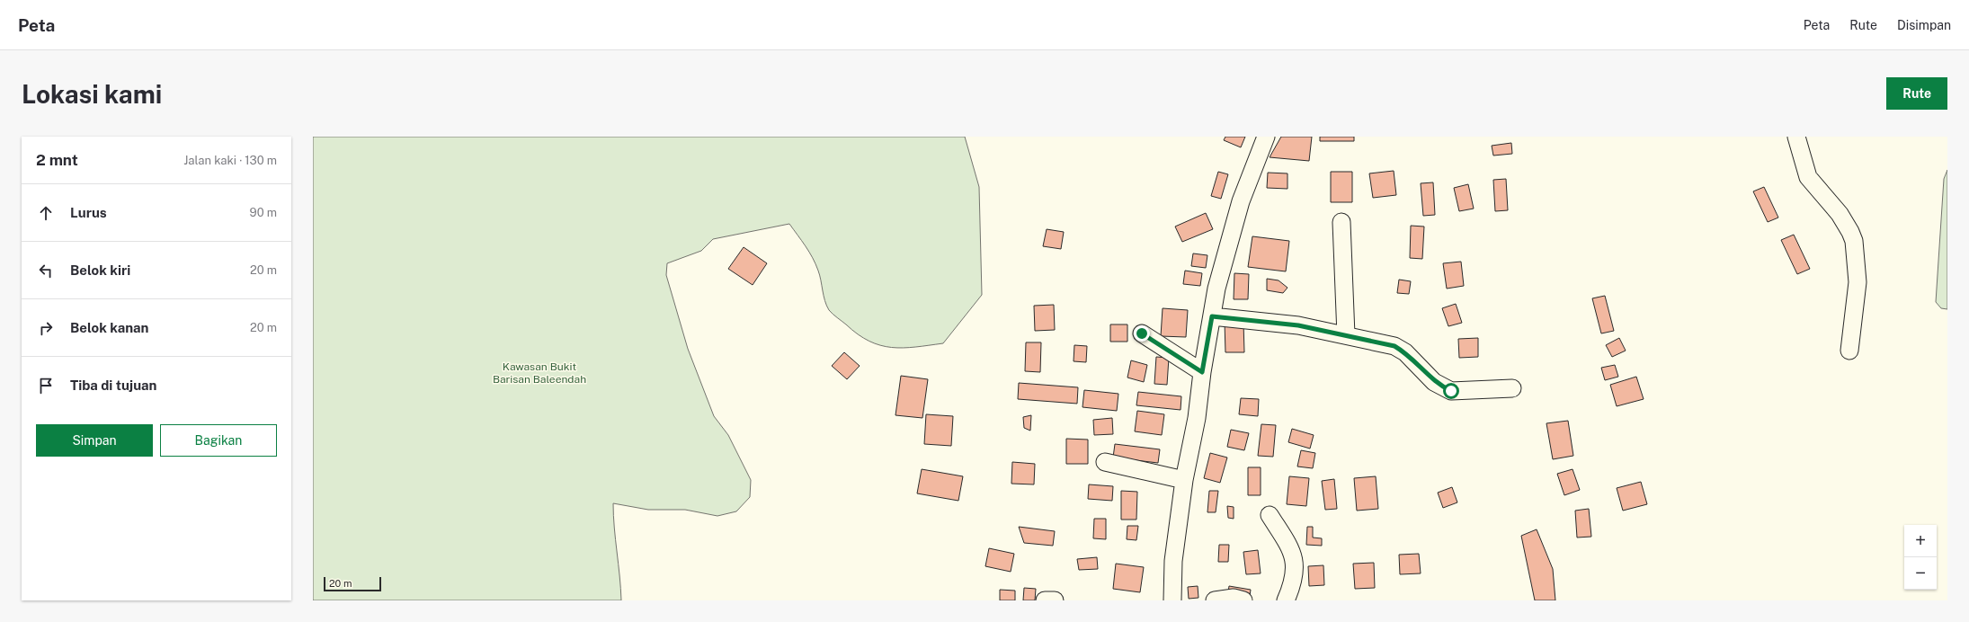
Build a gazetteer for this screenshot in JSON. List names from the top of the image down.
{
  "parks": ["Kawasan Bukit Barisan Baleendah"],
  "scale_bar": "20 m",
  "page": {
    "header": "Peta",
    "nav": ["Peta", "Rute", "Disimpan"],
    "buttons": [
      "Rute",
      ["Simpan", "Bagikan"]
    ],
    "title": "Lokasi kami",
    "heading": ["2 mnt", "Jalan kaki · 130 m"],
    "list": [
      ["Lurus", "90 m"],
      ["Belok kiri", "20 m"],
      ["Belok kanan", "20 m"],
      "Tiba di tujuan"
    ],
    "map_buttons": ["+", "−"],
    "scale": "20 m"
  }
}
